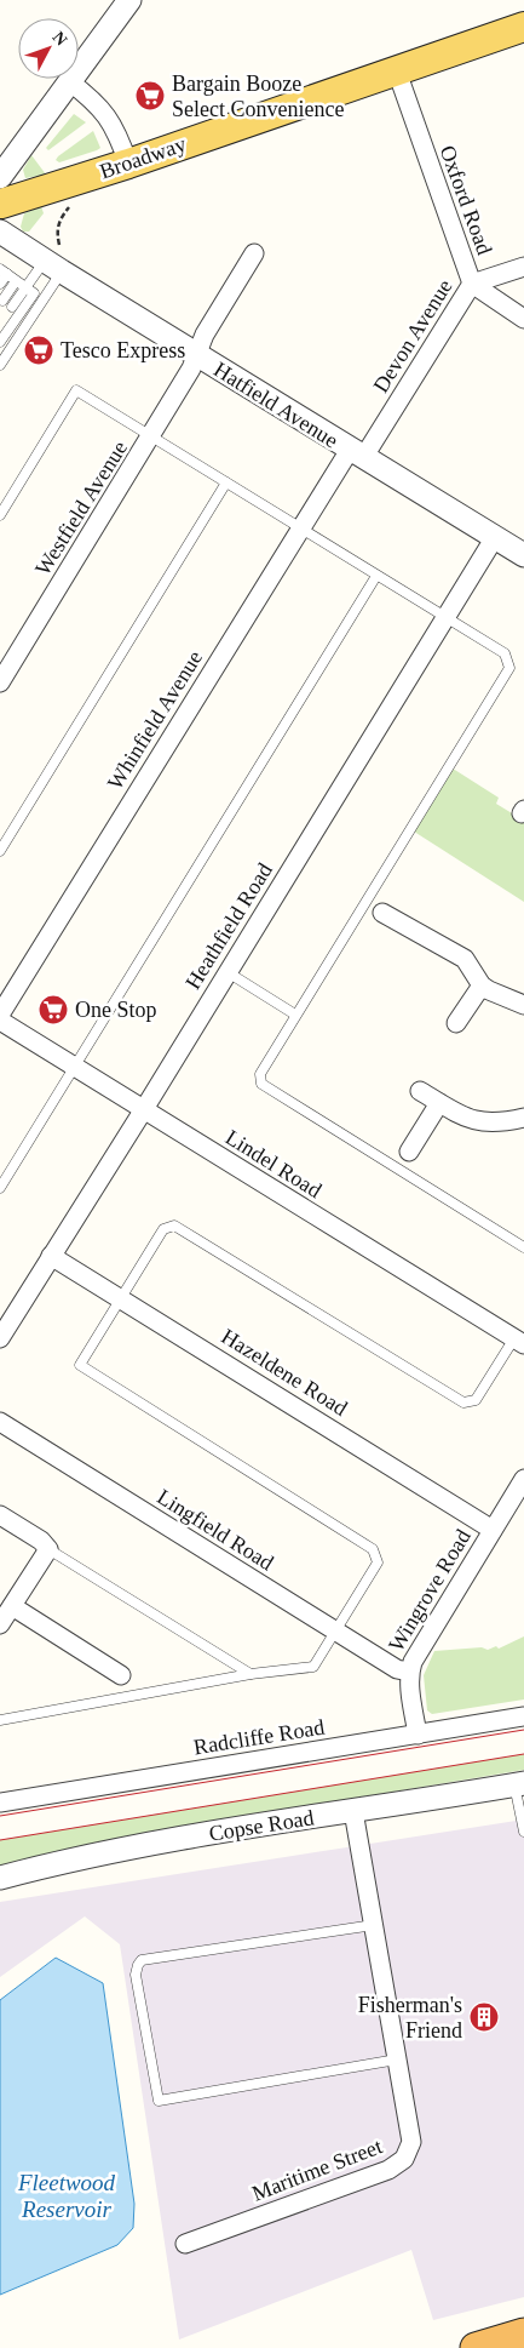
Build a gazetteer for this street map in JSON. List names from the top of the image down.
{
  "streets": {
    "main road": ["Broadway"],
    "street": [
      "Oxford Road",
      "Devon Avenue",
      "Hatfield Avenue",
      "Westfield Avenue",
      "Whinfield Avenue",
      "Heathfield Road",
      "Lindel Road",
      "Hazeldene Road",
      "Lingfield Road",
      "Wingrove Road",
      "Radcliffe Road",
      "Copse Road",
      "Maritime Street"
    ]
  },
  "crossings": [
    ["Broadway", "Oxford Road"],
    ["Oxford Road", "Devon Avenue"],
    ["Devon Avenue", "Hatfield Avenue"],
    ["Devon Avenue", "Whinfield Avenue"],
    ["Hatfield Avenue", "Westfield Avenue"],
    ["Hatfield Avenue", "Whinfield Avenue"],
    ["Hatfield Avenue", "Heathfield Road"],
    ["Heathfield Road", "Lindel Road"],
    ["Heathfield Road", "Hazeldene Road"],
    ["Hazeldene Road", "Wingrove Road"],
    ["Lingfield Road", "Wingrove Road"],
    ["Wingrove Road", "Radcliffe Road"],
    ["Copse Road", "Maritime Street"]
  ],
  "water": ["Fleetwood Reservoir"],
  "places": {
    "supermarket": ["Bargain Booze Select Convenience", "Tesco Express", "One Stop"],
    "building": ["Fisherman's Friend"]
  },
  "north": "top right"
}
